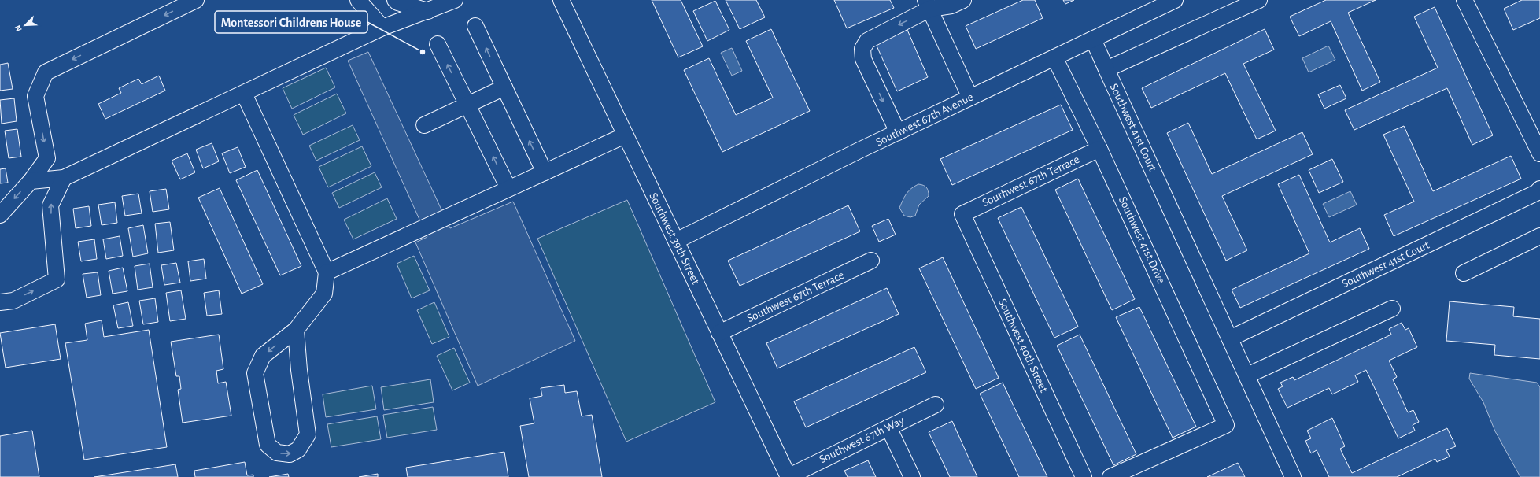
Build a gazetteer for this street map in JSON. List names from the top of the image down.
{
  "streets": {
    "street": [
      "Southwest 67th Avenue",
      "Southwest 41st Court",
      "Southwest 67th Terrace",
      "Southwest 39th Street",
      "Southwest 41st Drive",
      "Southwest 40th Street",
      "Southwest 67th Way"
    ]
  },
  "crossings": [
    ["Southwest 67th Avenue", "Southwest 39th Street"],
    ["Southwest 67th Avenue", "Southwest 41st Drive"],
    ["Southwest 67th Terrace", "Southwest 39th Street"],
    ["Southwest 67th Terrace", "Southwest 41st Drive"],
    ["Southwest 67th Terrace", "Southwest 40th Street"],
    ["Southwest 39th Street", "Southwest 67th Way"]
  ],
  "places": ["Montessori Childrens House"],
  "north": "bottom left"
}
